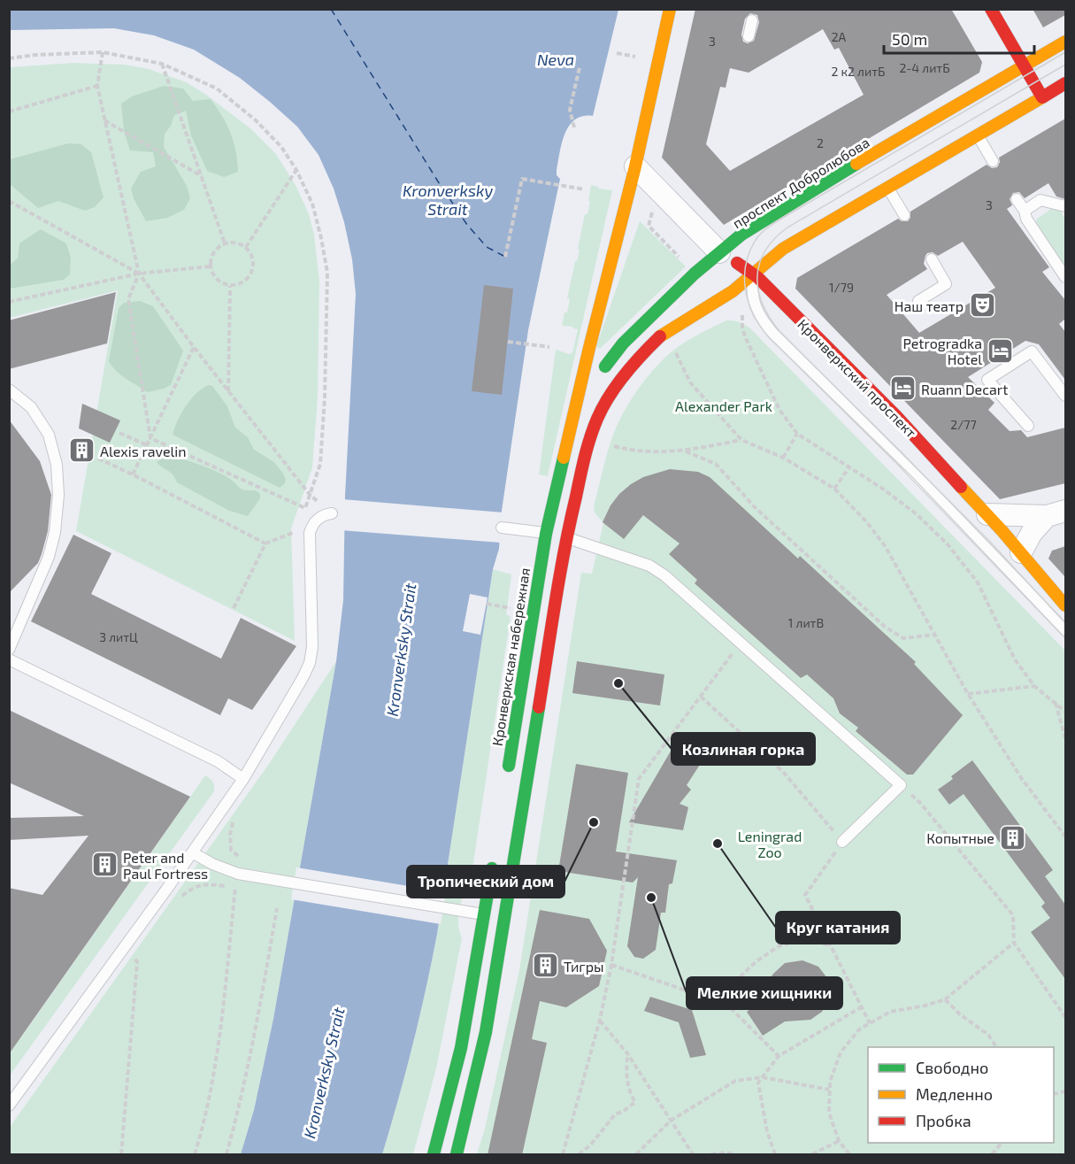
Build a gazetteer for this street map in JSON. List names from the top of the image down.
{
  "streets": {
    "main road": ["проспект Добролюбова", "Кронверкский проспект", "Кронверкская набережная"]
  },
  "crossings": [
    ["проспект Добролюбова", "Кронверкский проспект"],
    ["проспект Добролюбова", "Кронверкская набережная"],
    ["Кронверкский проспект", "Кронверкская набережная"]
  ],
  "water": ["Neva", "Kronverksky Strait"],
  "parks": ["Alexander Park", "Leningrad Zoo"],
  "places": {
    "theatre": ["Наш театр"],
    "hotel": ["Petrogradka Hotel", "Ruann Decart"],
    "building": [
      "Alexis ravelin",
      "Копытные",
      "Peter and Paul Fortress",
      "Тигры"
    ],
    "other": [
      "Козлиная горка",
      "Тропический дом",
      "Круг катания",
      "Мелкие хищники"
    ]
  },
  "house_numbers": [
    "2А",
    "3",
    "2-4 литБ",
    "2 к2 литБ",
    "2",
    "3",
    "1/79",
    "2/77",
    "1 литВ",
    "3 литЦ"
  ],
  "legend": ["Свободно", "Медленно", "Пробка"],
  "scale_bar": "50 m"
}
